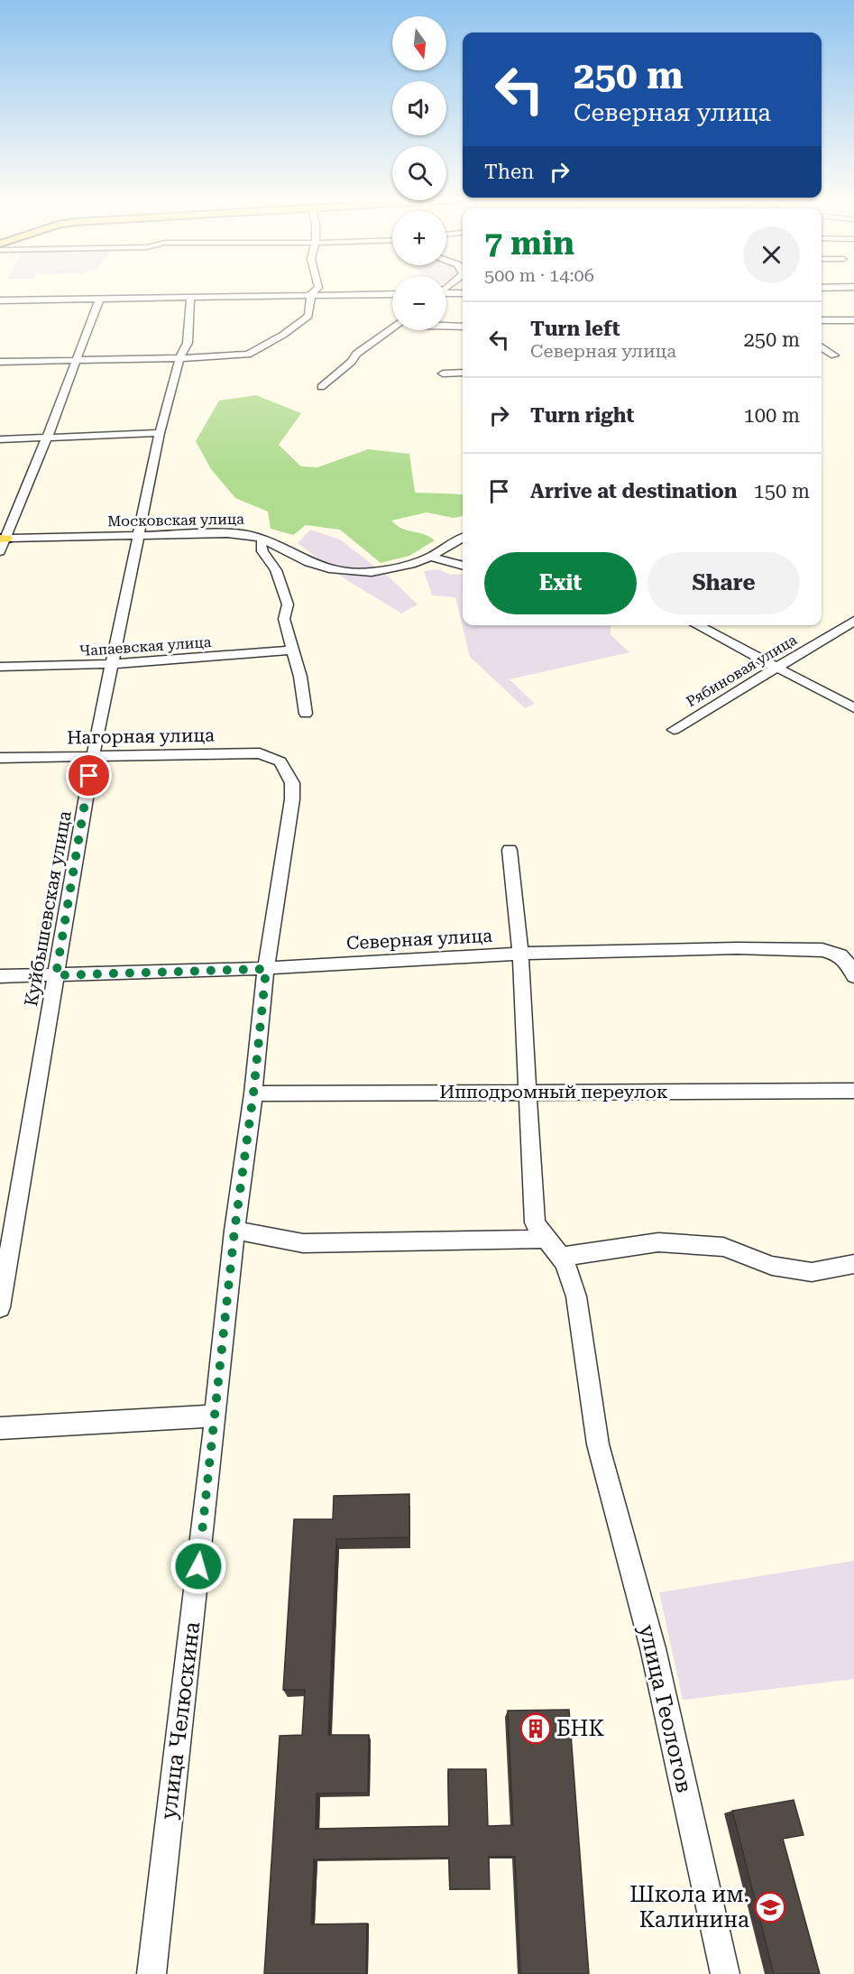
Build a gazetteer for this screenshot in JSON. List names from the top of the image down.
{
  "streets": {
    "street": [
      "Московская улица",
      "Чапаевская улица",
      "Рябиновая улица",
      "Нагорная улица",
      "Куйбышевская улица",
      "Северная улица",
      "Ипподромный переулок",
      "улица Геологов",
      "улица Челюскина"
    ]
  },
  "crossings": [
    ["Московская улица", "Куйбышевская улица"],
    ["Чапаевская улица", "Куйбышевская улица"],
    ["Нагорная улица", "Куйбышевская улица"],
    ["Нагорная улица", "улица Челюскина"],
    ["Куйбышевская улица", "Северная улица"],
    ["Северная улица", "улица Челюскина"],
    ["Ипподромный переулок", "улица Челюскина"]
  ],
  "places": {
    "building": ["БНК"],
    "school or university": ["Школа им. Калинина"]
  },
  "north": "bottom",
  "page": {
    "map_buttons": ["+", "−"],
    "turn": ["250 m", "Северная улица"],
    "then": "Then",
    "heading": ["7 min", "500 m · 14:06"],
    "list": [
      {
        "name": "Turn left",
        "note": "Северная улица",
        "value": "250 m"
      },
      {
        "name": "Turn right",
        "value": "100 m"
      },
      {
        "name": "Arrive at destination",
        "value": "150 m"
      }
    ],
    "buttons": ["Exit", "Share"]
  }
}
